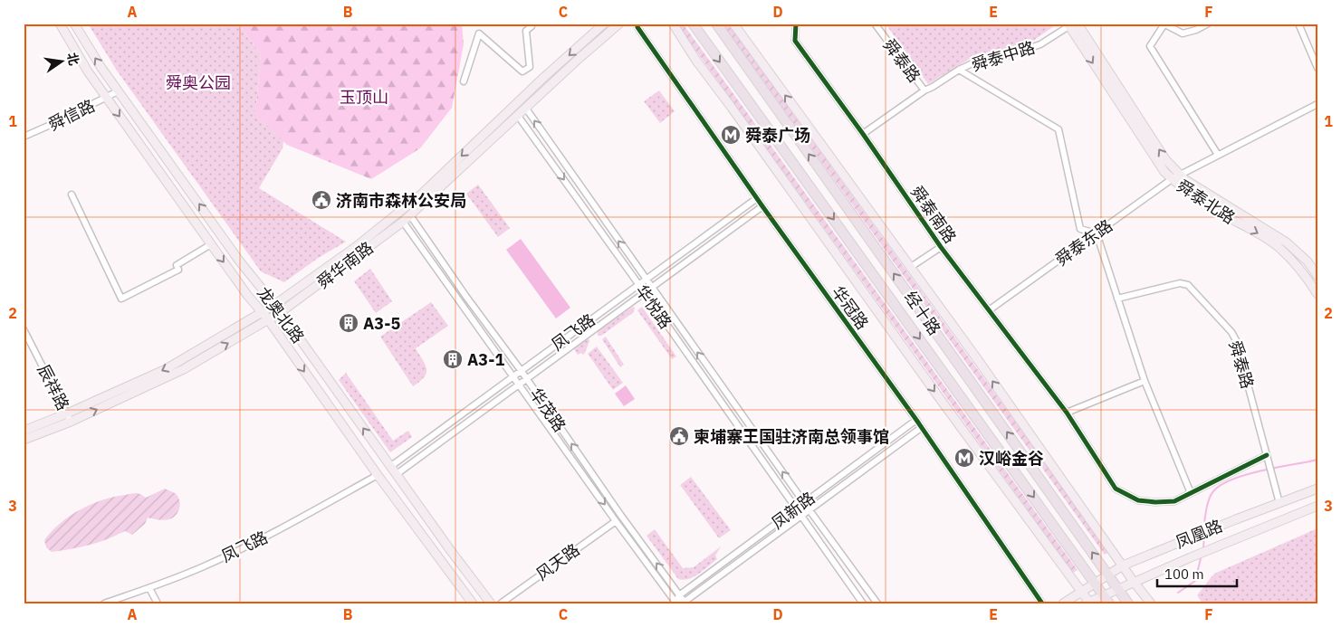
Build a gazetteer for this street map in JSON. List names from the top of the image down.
{
  "streets": {
    "highway": ["经十路"],
    "main road": [
      "舜泰北路",
      "舜华南路",
      "龙奥北路",
      "凤凰路"
    ],
    "street": [
      "舜泰中路",
      "舜泰路",
      "舜信路",
      "舜泰南路",
      "舜泰东路",
      "华悦路",
      "华冠路",
      "凤飞路",
      "辰祥路",
      "华茂路",
      "凤新路",
      "风天路"
    ]
  },
  "crossings": [
    ["舜泰中路", "舜泰路"],
    ["舜泰中路", "舜泰北路"],
    ["舜泰路", "舜泰南路"],
    ["舜泰路", "凤凰路"],
    ["舜信路", "龙奥北路"],
    ["舜泰北路", "舜泰东路"],
    ["舜泰南路", "舜泰东路"],
    ["舜华南路", "华悦路"],
    ["舜华南路", "龙奥北路"],
    ["舜华南路", "辰祥路"],
    ["舜华南路", "华茂路"],
    ["华悦路", "凤飞路"],
    ["华悦路", "凤新路"],
    ["华冠路", "凤飞路"],
    ["华冠路", "凤新路"],
    ["经十路", "凤凰路"],
    ["龙奥北路", "凤飞路"],
    ["凤飞路", "华茂路"],
    ["华茂路", "凤新路"],
    ["华茂路", "风天路"]
  ],
  "parks": ["舜奥公园", "玉顶山"],
  "places": {
    "metro station": ["舜泰广场", "汉峪金谷"],
    "public building": ["济南市森林公安局", "柬埔寨王国驻济南总领事馆"],
    "building": ["A3-5", "A3-1"]
  },
  "scale_bar": "100 m",
  "north": "right",
  "grid": {
    "columns": [
      "A",
      "B",
      "C",
      "D",
      "E",
      "F"
    ],
    "rows": ["1", "2", "3"]
  }
}
